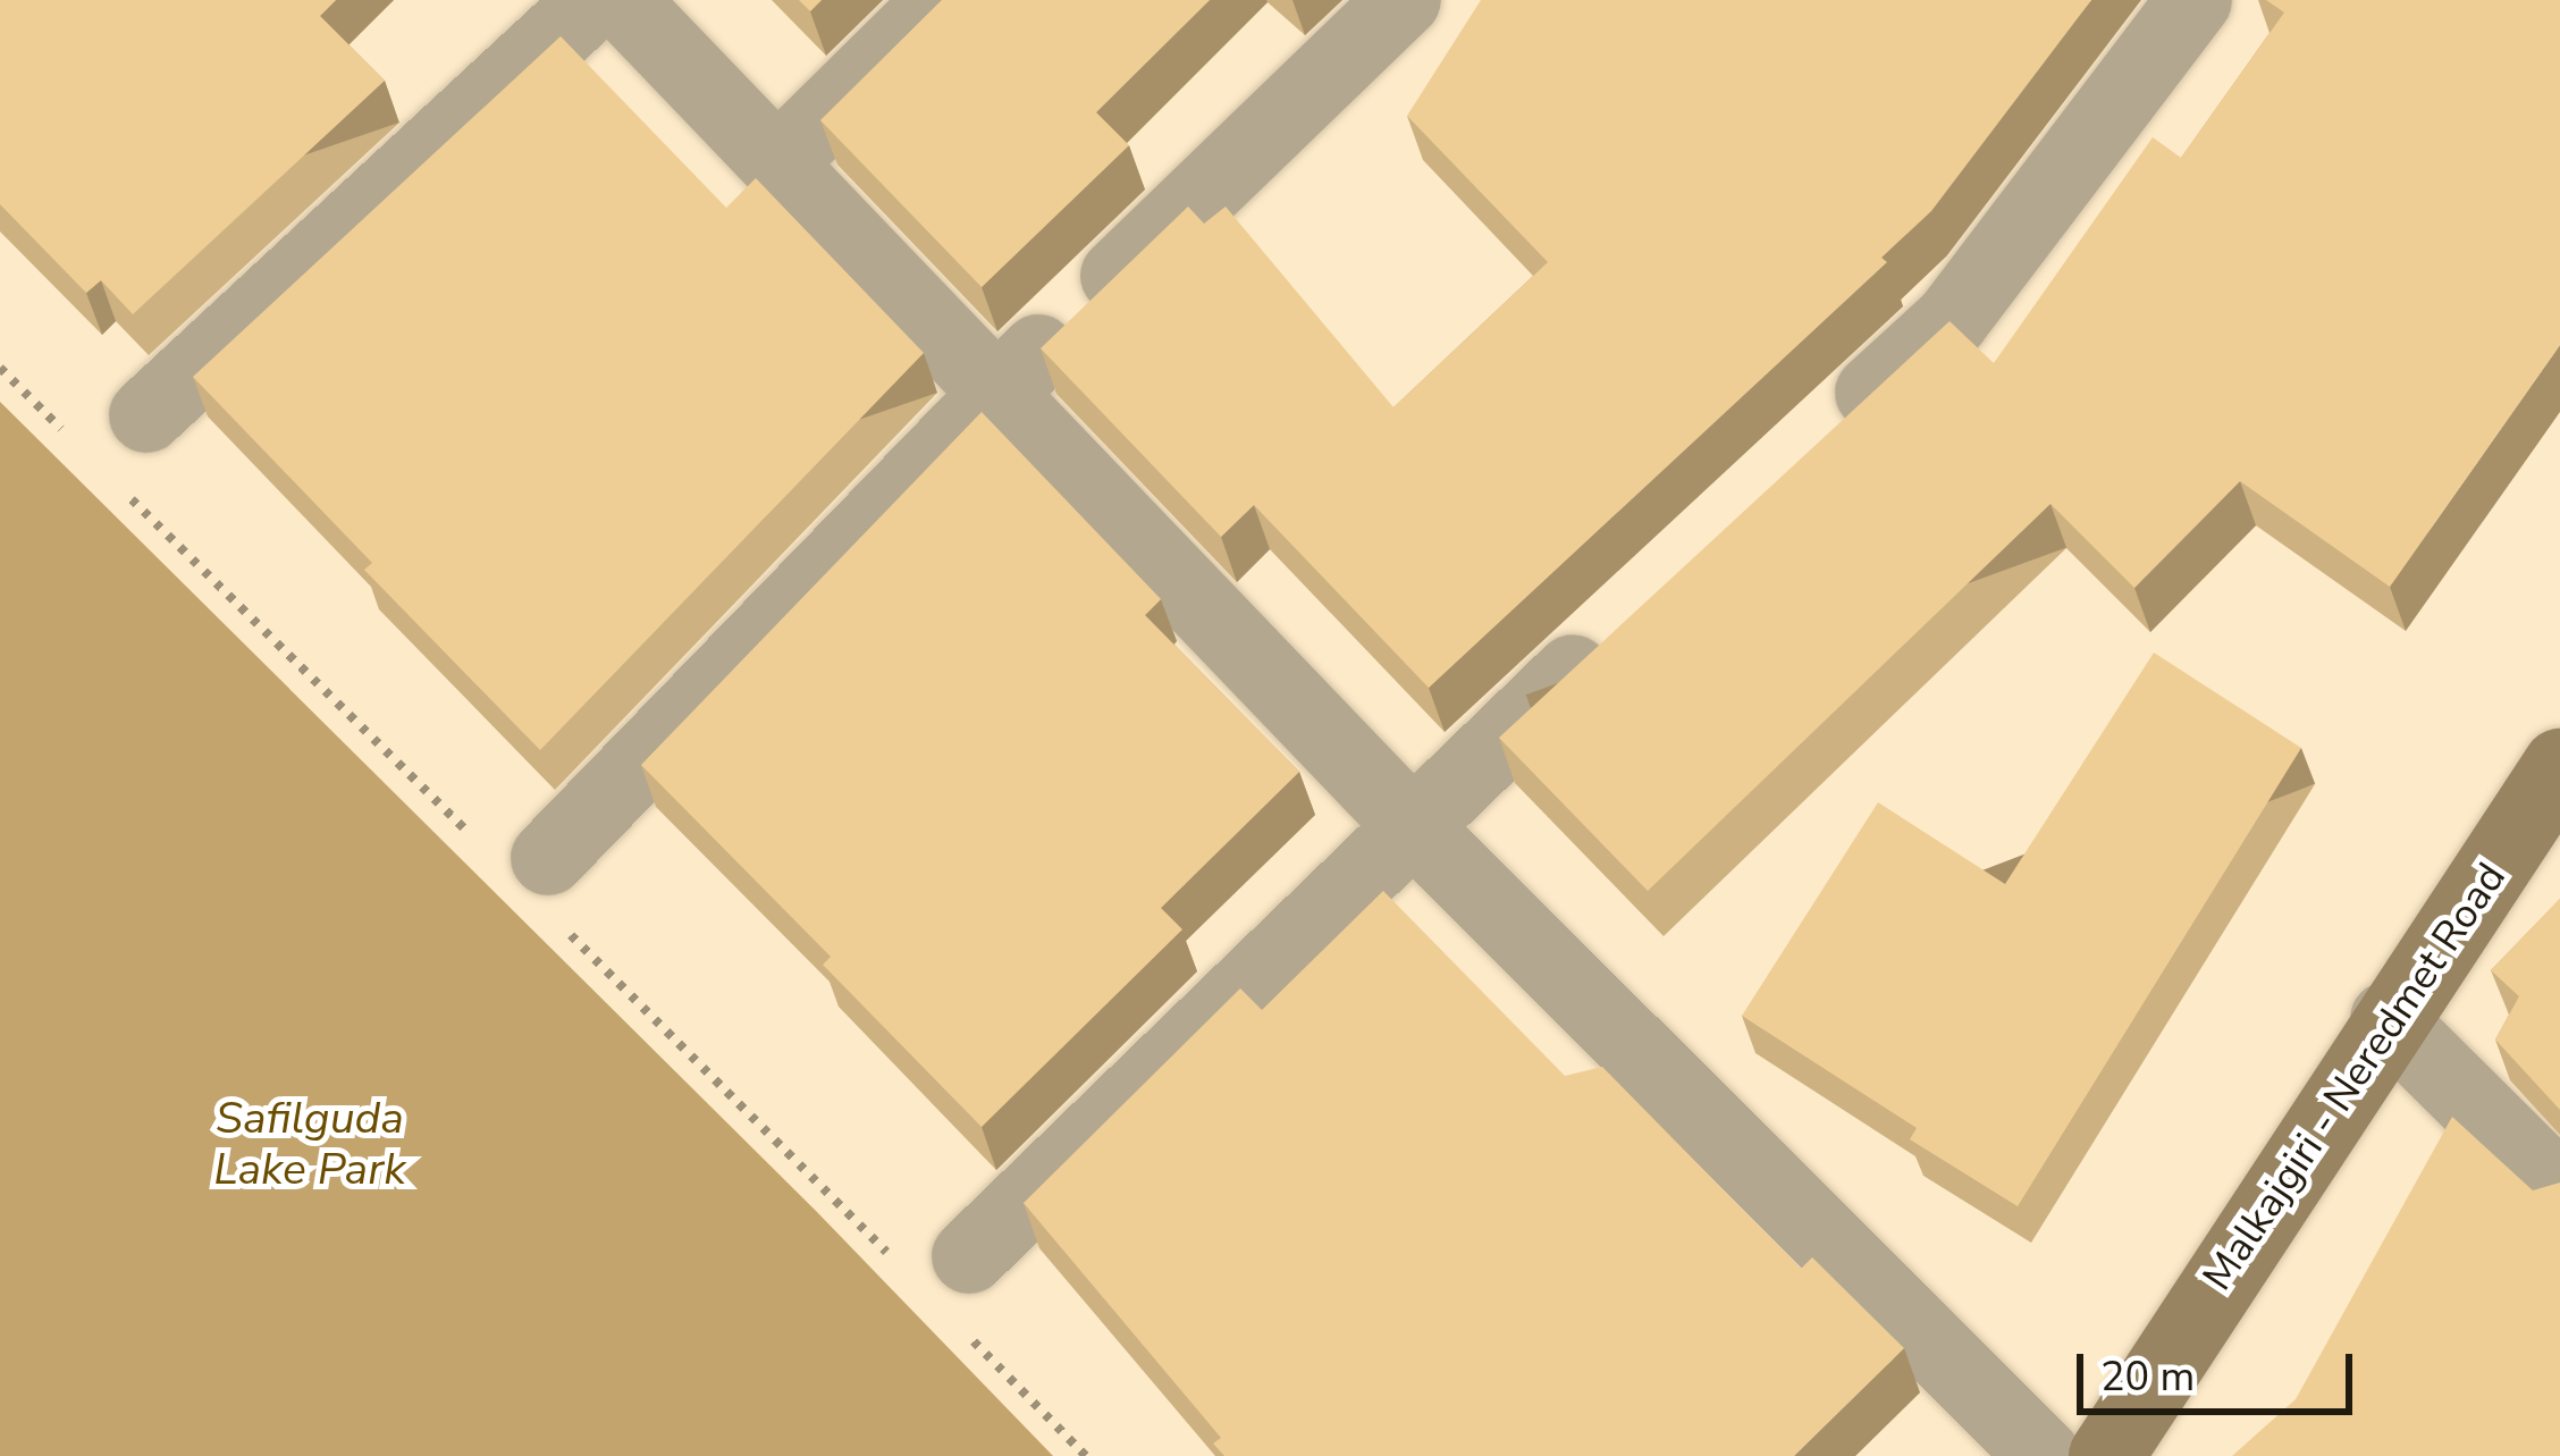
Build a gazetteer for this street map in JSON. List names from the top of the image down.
{
  "streets": {
    "main road": ["Malkajgiri - Neredmet Road"]
  },
  "water": ["Safilguda Lake Park"],
  "scale_bar": "20 m"
}
